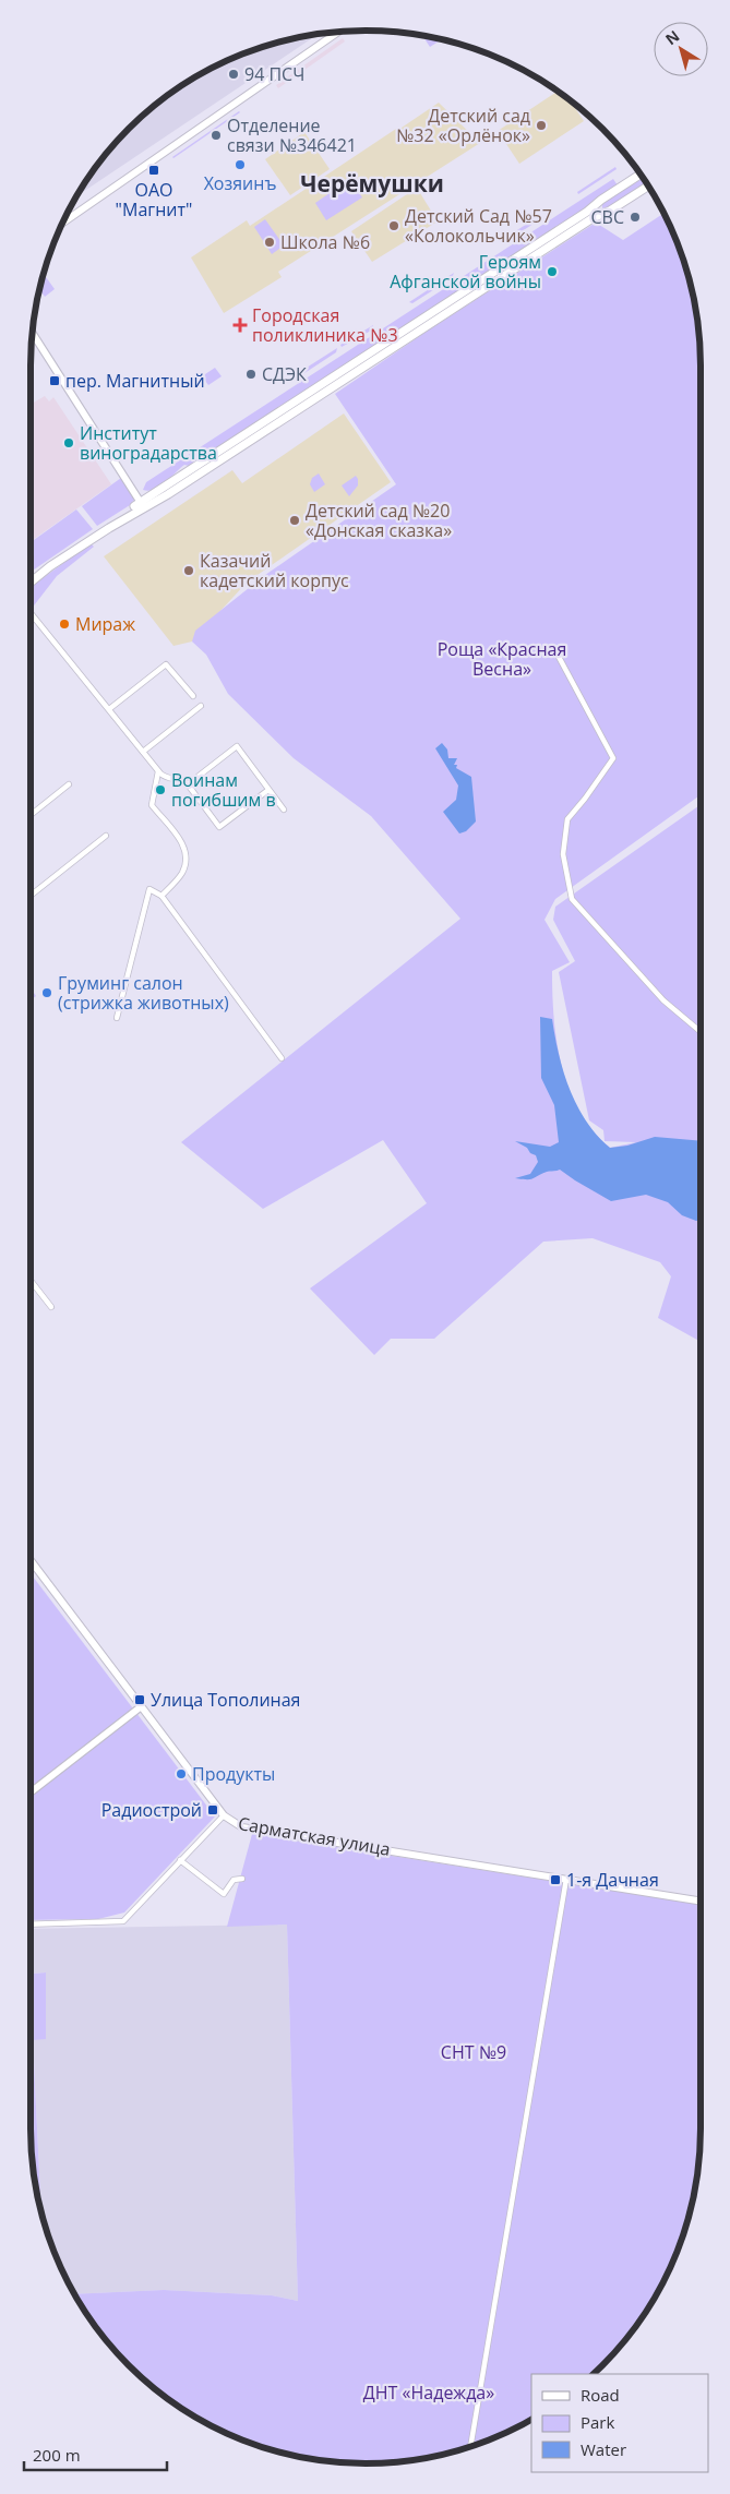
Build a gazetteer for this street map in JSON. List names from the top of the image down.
{
  "streets": {
    "main road": ["Сарматская улица"]
  },
  "districts": ["Черёмушки"],
  "parks": ["Роща «Красная Весна»", "СНТ №9", "ДНТ «Надежда»"],
  "places": {
    "other": [
      "94 ПСЧ",
      "Детский сад №32 «Орлёнок»",
      "Отделение связи №346421",
      "Хозяинъ",
      "СВС",
      "Детский Сад №57 «Колокольчик»",
      "Школа №6",
      "Героям Афганской войны",
      "СДЭК",
      "Институт виноградарства",
      "Детский сад №20 «Донская сказка»",
      "Казачий кадетский корпус",
      "Мираж",
      "Воинам погибшим в",
      "Груминг салон (стрижка животных)",
      "Продукты"
    ],
    "transit": [
      "ОАО \"Магнит\"",
      "пер. Магнитный",
      "Улица Тополиная",
      "Радиострой",
      "1-я Дачная"
    ],
    "health": ["Городская поликлиника №3"]
  },
  "legend": ["Road", "Park", "Water"],
  "scale_bar": "200 m",
  "north": "top left"
}
